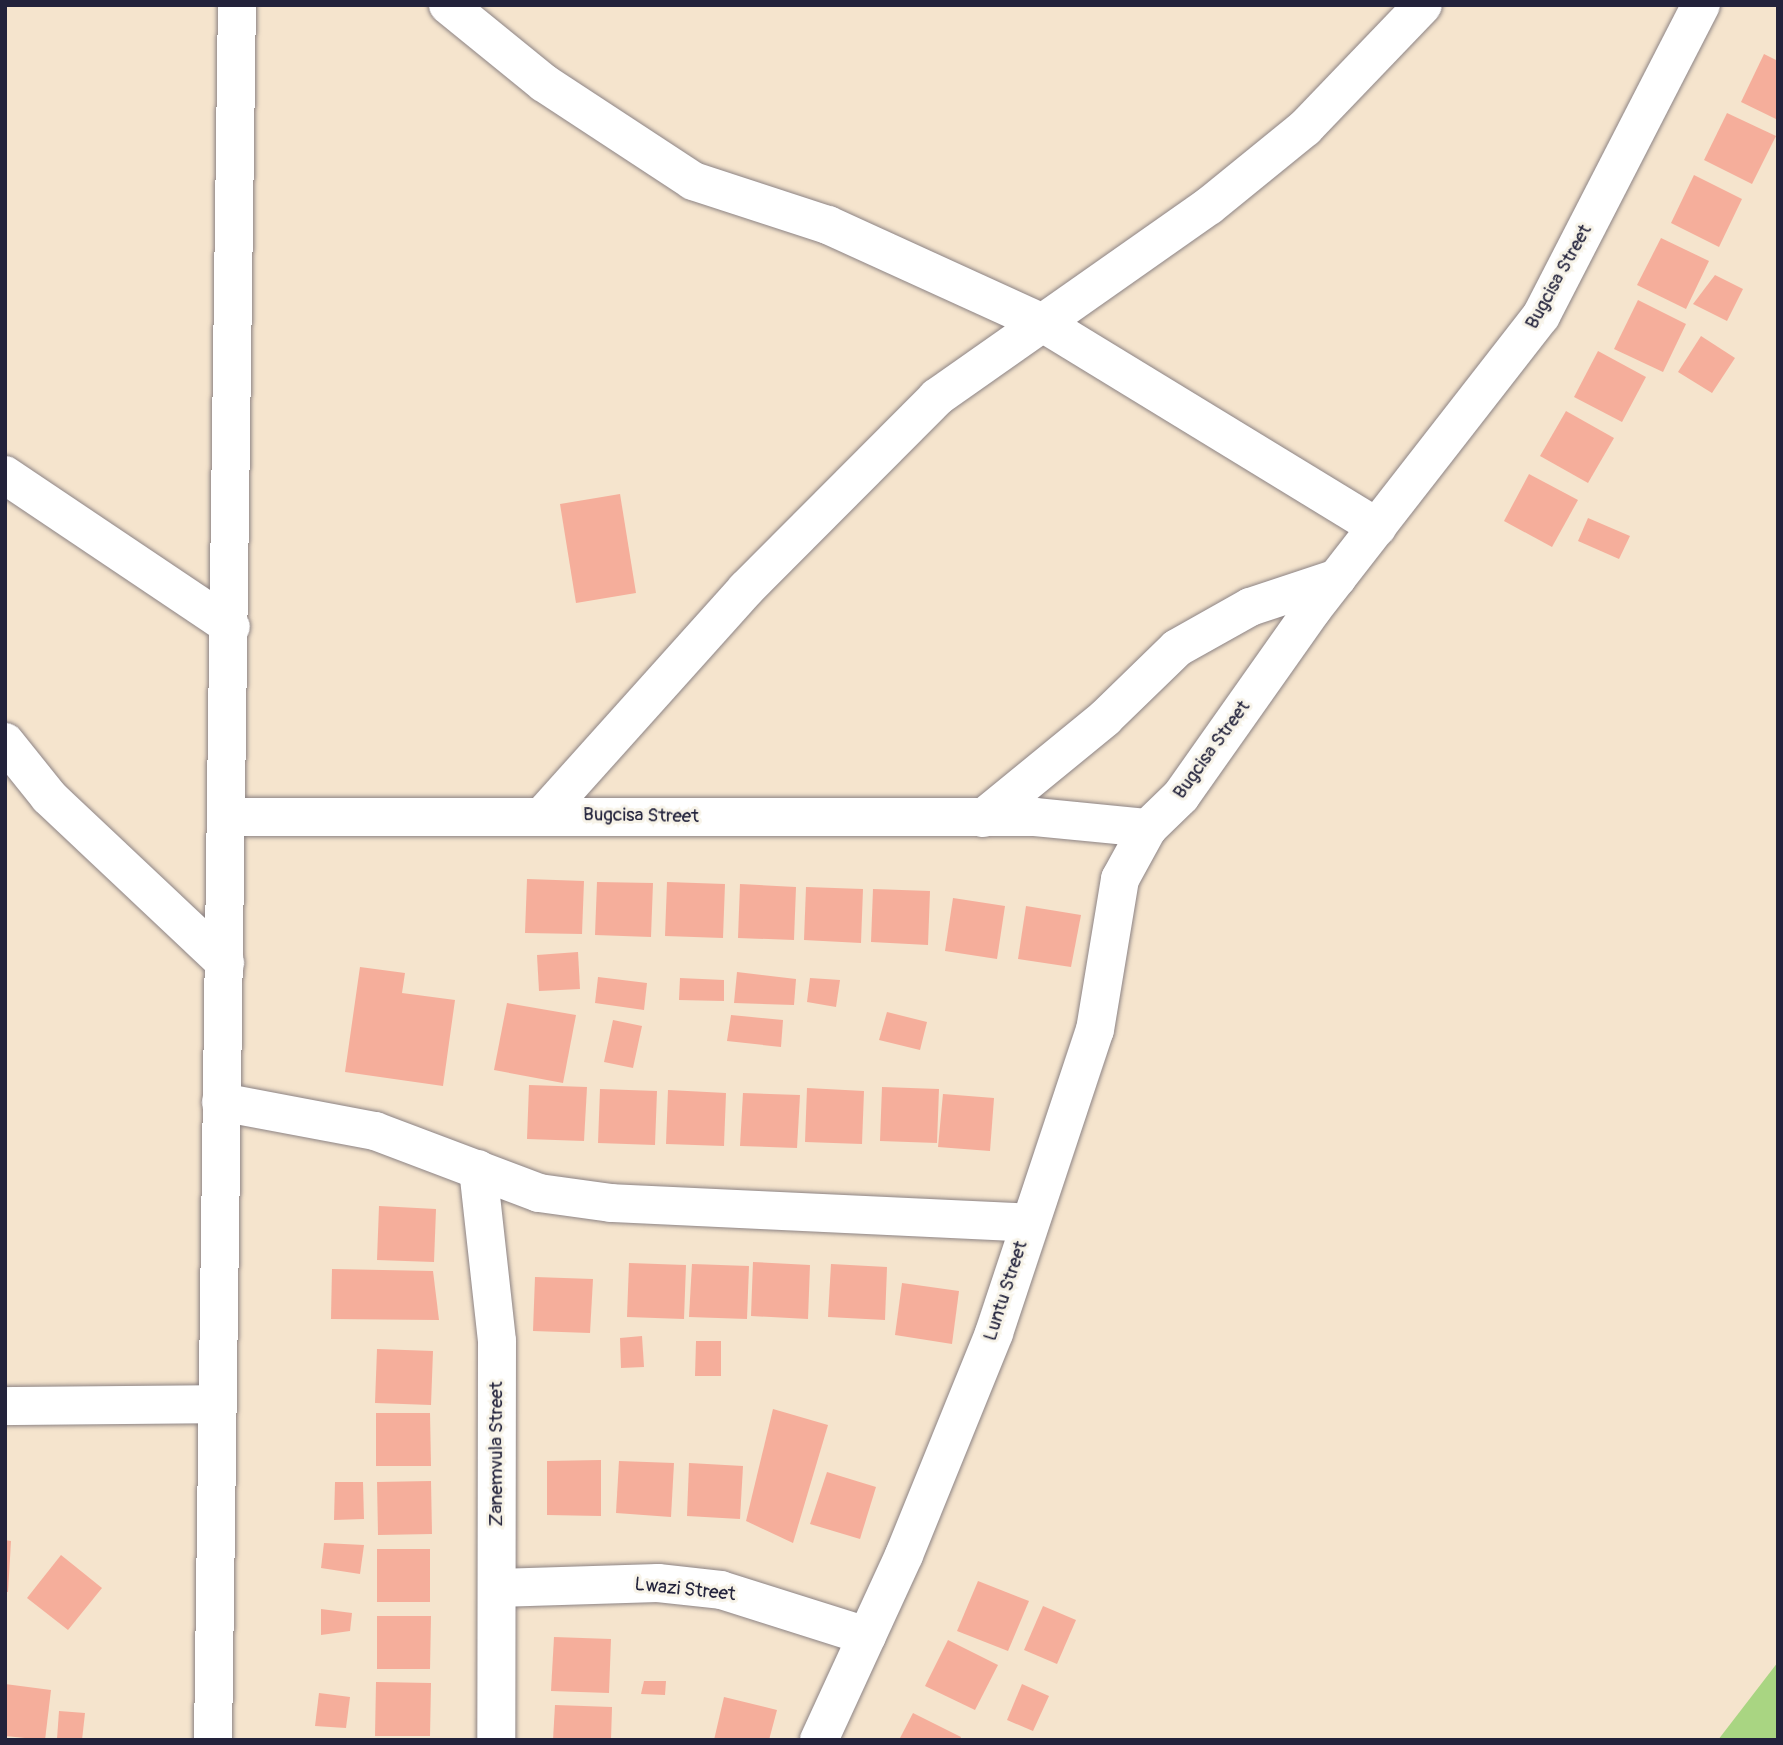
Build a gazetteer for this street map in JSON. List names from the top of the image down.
{
  "streets": {
    "street": [
      "Bugcisa Street",
      "Luntu Street",
      "Zanemvula Street",
      "Lwazi Street"
    ]
  },
  "crossings": [
    ["Bugcisa Street", "Luntu Street"],
    ["Luntu Street", "Lwazi Street"],
    ["Zanemvula Street", "Lwazi Street"]
  ]
}
